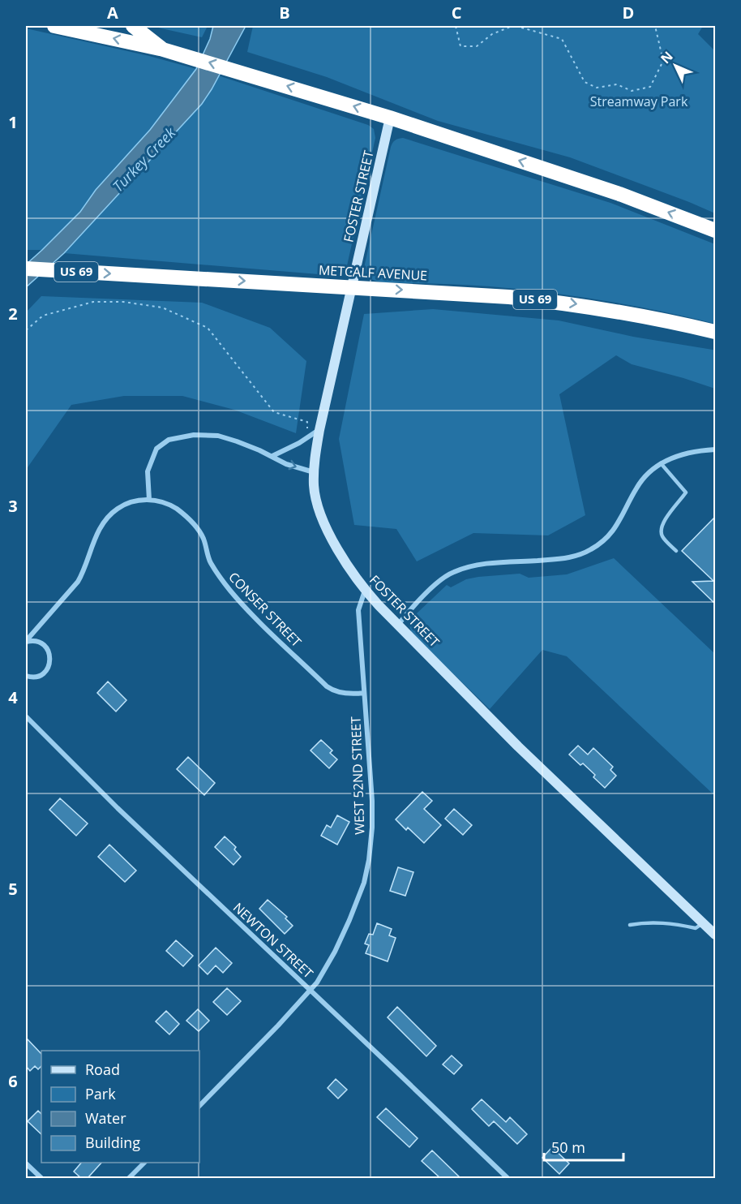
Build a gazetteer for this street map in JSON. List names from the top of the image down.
{
  "streets": {
    "highway": ["US 69", "METCALF AVENUE"],
    "street": [
      "FOSTER STREET",
      "CONSER STREET",
      "WEST 52ND STREET",
      "NEWTON STREET"
    ]
  },
  "crossings": [
    ["FOSTER STREET", "METCALF AVENUE"],
    ["FOSTER STREET", "WEST 52ND STREET"],
    ["CONSER STREET", "WEST 52ND STREET"],
    ["WEST 52ND STREET", "NEWTON STREET"]
  ],
  "one_way": ["METCALF AVENUE"],
  "water": ["Turkey Creek"],
  "parks": ["Streamway Park"],
  "legend": [
    "Road",
    "Park",
    "Water",
    "Building"
  ],
  "scale_bar": "50 m",
  "north": "top left",
  "grid": {
    "columns": [
      "A",
      "B",
      "C",
      "D"
    ],
    "rows": [
      "1",
      "2",
      "3",
      "4",
      "5",
      "6"
    ]
  }
}
